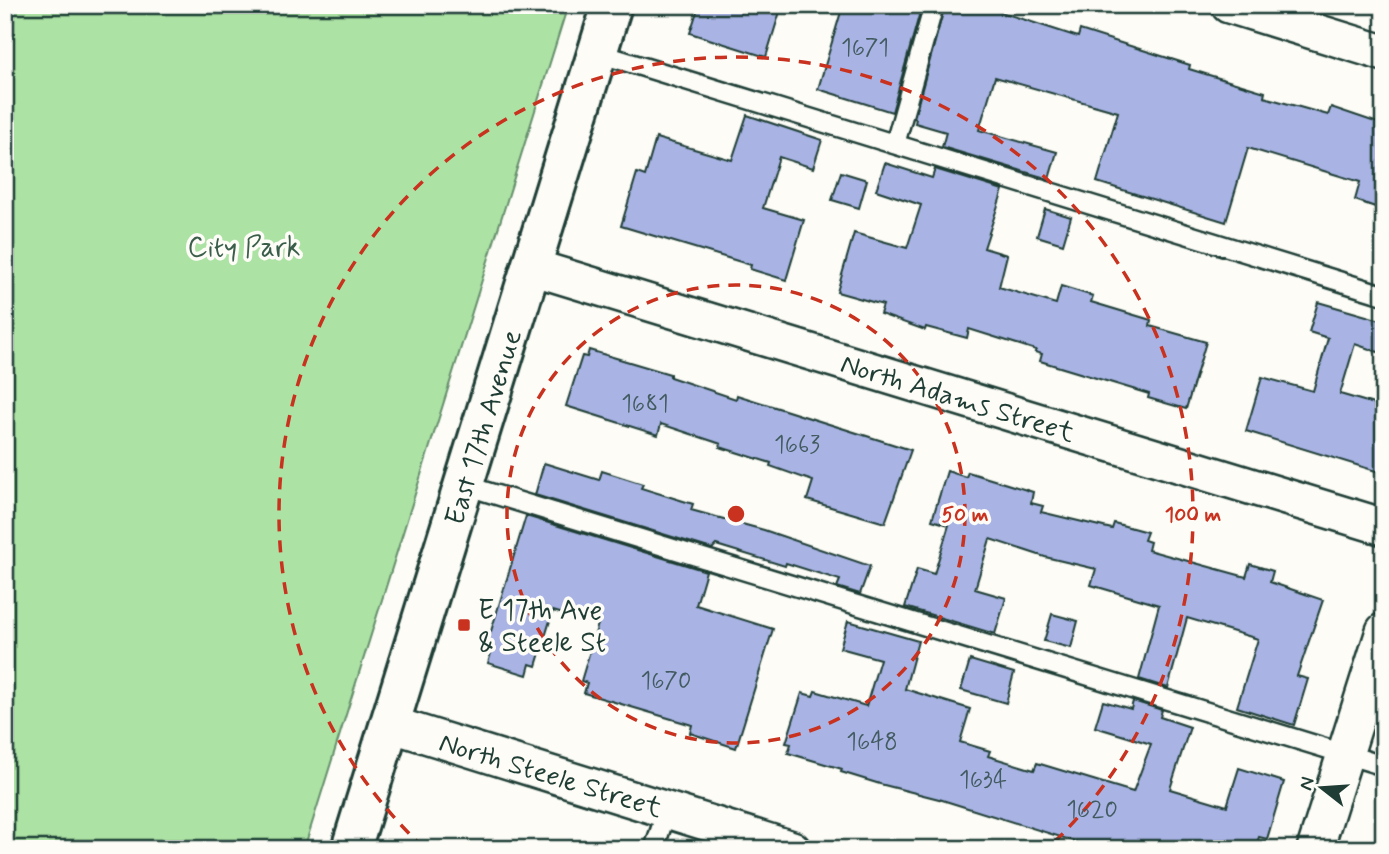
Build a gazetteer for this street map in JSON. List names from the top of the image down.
{
  "streets": {
    "main road": ["East 17th Avenue"],
    "street": ["North Adams Street", "North Steele Street"]
  },
  "crossings": [
    ["North Adams Street", "East 17th Avenue"],
    ["East 17th Avenue", "North Steele Street"]
  ],
  "parks": ["City Park"],
  "places": {
    "transit": ["E 17th Ave & Steele St"]
  },
  "house_numbers": [
    "1671",
    "1681",
    "1663",
    "1670",
    "1648",
    "1634",
    "1620"
  ],
  "north": "left",
  "rings": ["50 m", "100 m"]
}
